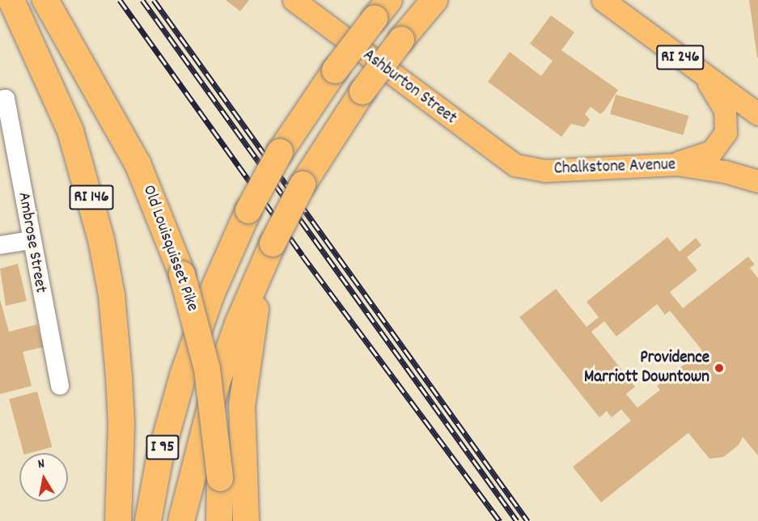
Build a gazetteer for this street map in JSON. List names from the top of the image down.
{
  "streets": {
    "highway": ["RI 146", "Old Louisquisset Pike", "I 95"],
    "main road": ["RI 246", "Ashburton Street", "Chalkstone Avenue"],
    "street": ["Ambrose Street"]
  },
  "crossings": [
    ["Ashburton Street", "Chalkstone Avenue"]
  ],
  "places": ["Providence Marriott Downtown"],
  "north": "top"
}
